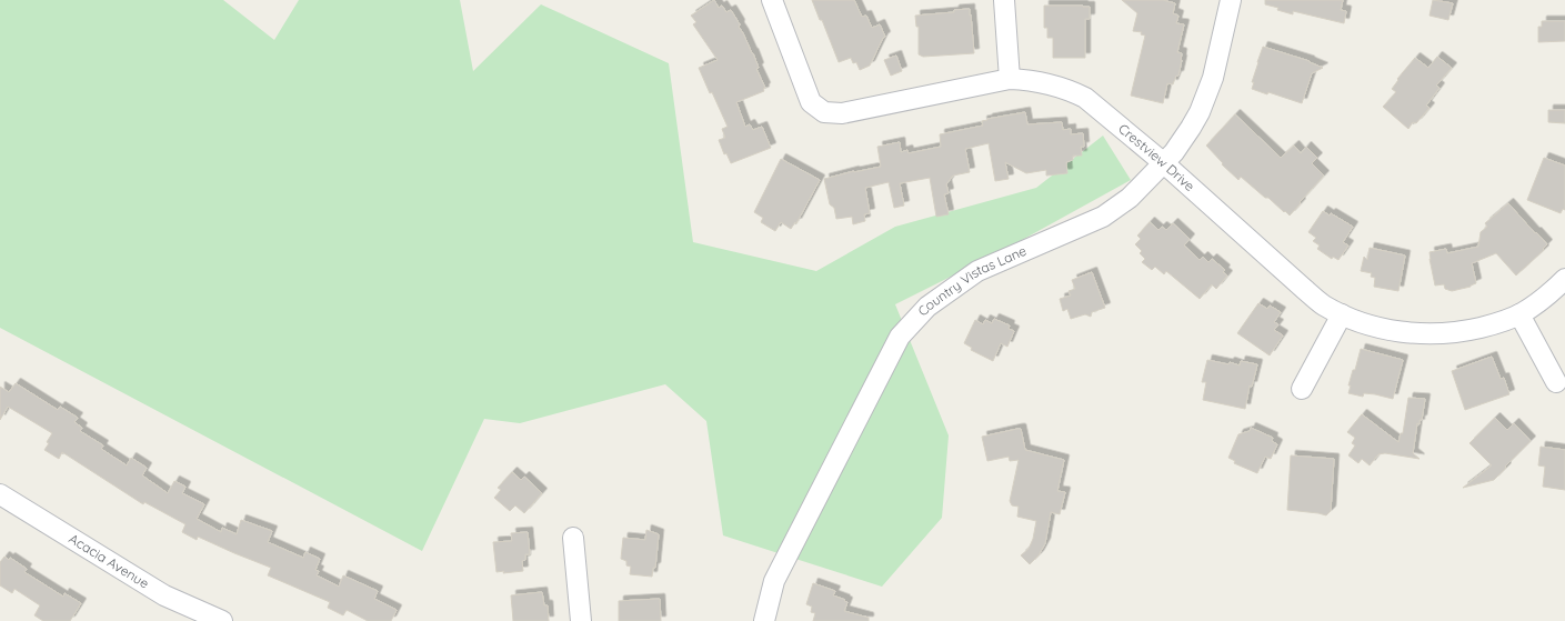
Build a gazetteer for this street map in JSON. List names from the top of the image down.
{
  "streets": {
    "street": ["Crestview Drive", "Country Vistas Lane", "Acacia Avenue"]
  },
  "crossings": [
    ["Crestview Drive", "Country Vistas Lane"]
  ]
}
